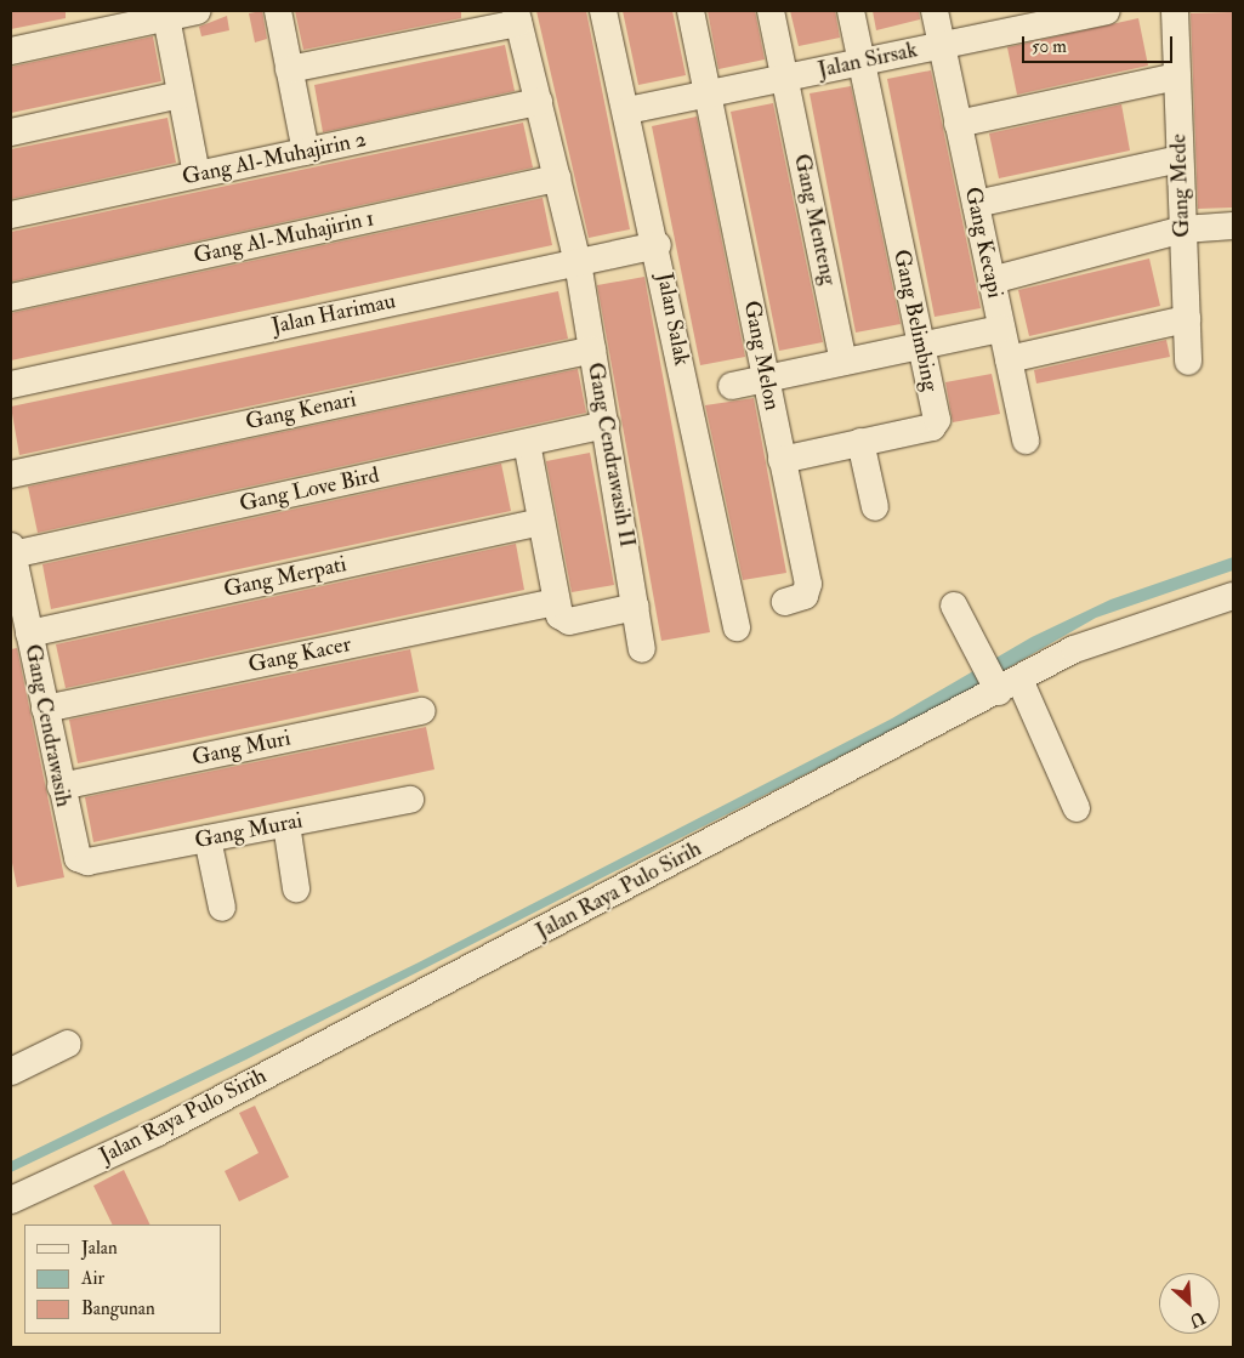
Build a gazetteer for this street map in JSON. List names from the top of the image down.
{
  "streets": {
    "street": [
      "Jalan Sirsak",
      "Gang Al-Muhajirin 2",
      "Gang Mede",
      "Gang Menteng",
      "Gang Al-Muhajirin 1",
      "Gang Kecapi",
      "Jalan Harimau",
      "Jalan Salak",
      "Gang Belimbing",
      "Gang Melon",
      "Gang Kenari",
      "Gang Cendrawasih II",
      "Gang Love Bird",
      "Gang Merpati",
      "Gang Kacer",
      "Gang Cendrawasih",
      "Gang Muri",
      "Gang Murai",
      "Jalan Raya Pulo Sirih"
    ]
  },
  "crossings": [
    ["Jalan Sirsak", "Gang Menteng"],
    ["Jalan Sirsak", "Gang Kecapi"],
    ["Jalan Sirsak", "Jalan Salak"],
    ["Jalan Sirsak", "Gang Belimbing"],
    ["Jalan Sirsak", "Gang Melon"],
    ["Gang Al-Muhajirin 2", "Gang Cendrawasih II"],
    ["Gang Al-Muhajirin 1", "Gang Cendrawasih II"],
    ["Jalan Harimau", "Jalan Salak"],
    ["Jalan Harimau", "Gang Cendrawasih II"],
    ["Gang Belimbing", "Gang Melon"],
    ["Gang Kenari", "Gang Cendrawasih II"],
    ["Gang Cendrawasih II", "Gang Love Bird"],
    ["Gang Love Bird", "Gang Cendrawasih"],
    ["Gang Merpati", "Gang Cendrawasih"],
    ["Gang Kacer", "Gang Cendrawasih"],
    ["Gang Cendrawasih", "Gang Muri"],
    ["Gang Cendrawasih", "Gang Murai"]
  ],
  "legend": ["Jalan", "Air", "Bangunan"],
  "scale_bar": "50 m",
  "north": "bottom right"
}
